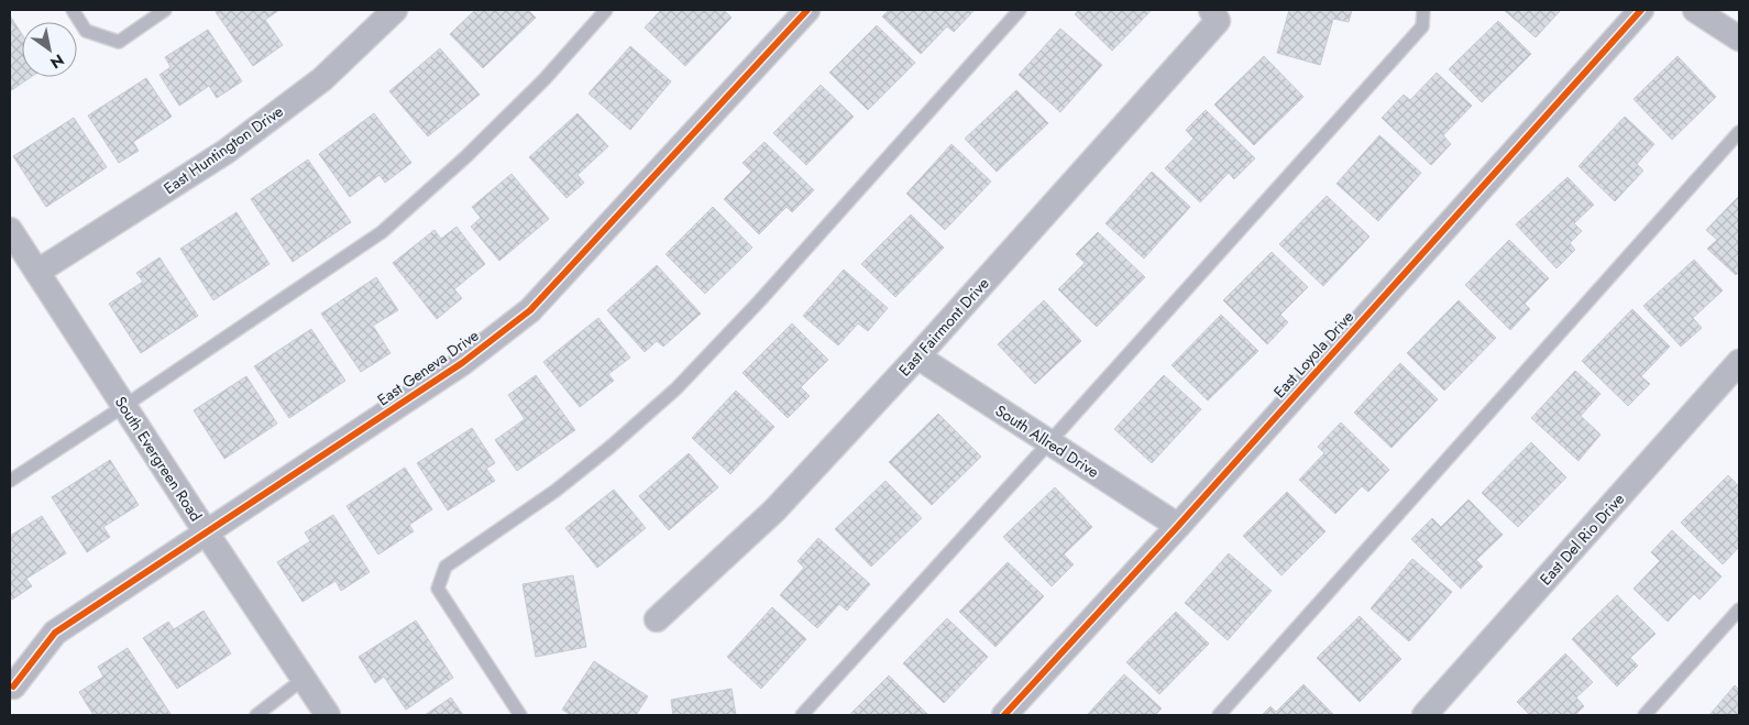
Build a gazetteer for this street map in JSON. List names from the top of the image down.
{
  "streets": {
    "street": [
      "East Huntington Drive",
      "East Fairmont Drive",
      "East Loyola Drive",
      "East Geneva Drive",
      "South Allred Drive",
      "South Evergreen Road",
      "East Del Rio Drive"
    ]
  },
  "crossings": [
    ["East Huntington Drive", "South Evergreen Road"],
    ["East Fairmont Drive", "South Allred Drive"],
    ["East Loyola Drive", "South Allred Drive"],
    ["East Geneva Drive", "South Evergreen Road"]
  ],
  "north": "bottom right"
}
